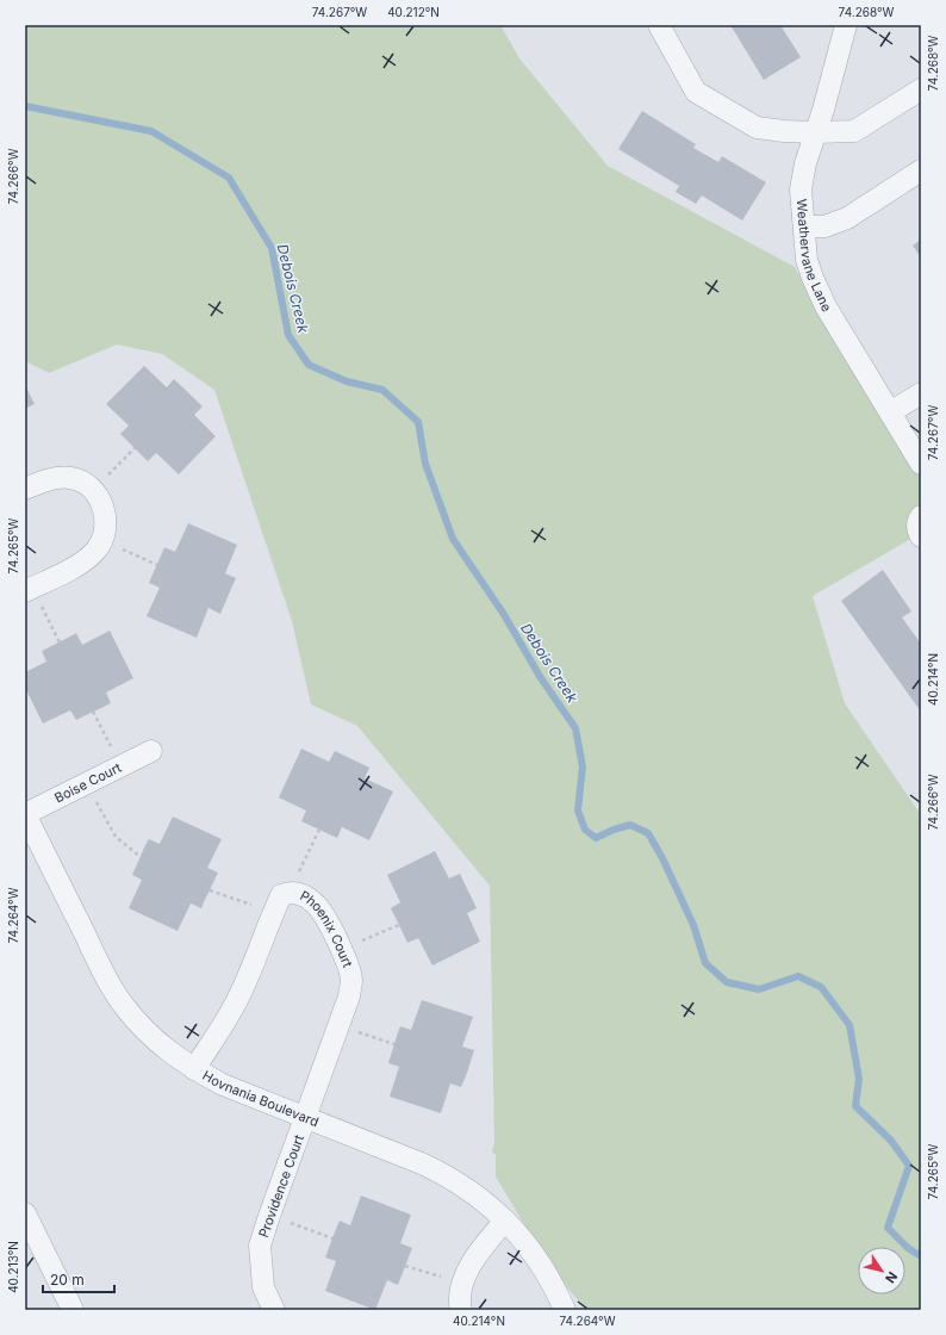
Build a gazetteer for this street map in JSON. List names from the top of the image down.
{
  "streets": {
    "street": [
      "Weathervane Lane",
      "Boise Court",
      "Phoenix Court",
      "Hovnania Boulevard",
      "Providence Court"
    ]
  },
  "crossings": [
    ["Boise Court", "Hovnania Boulevard"],
    ["Phoenix Court", "Hovnania Boulevard"],
    ["Phoenix Court", "Providence Court"],
    ["Hovnania Boulevard", "Providence Court"]
  ],
  "water": ["Debois Creek"],
  "scale_bar": "20 m",
  "north": "bottom right",
  "coordinates": [
    "74.267°W",
    "40.212°N",
    "74.268°W",
    "74.266°W",
    "74.265°W",
    "40.214°N",
    "74.264°W",
    "40.213°N"
  ]
}
